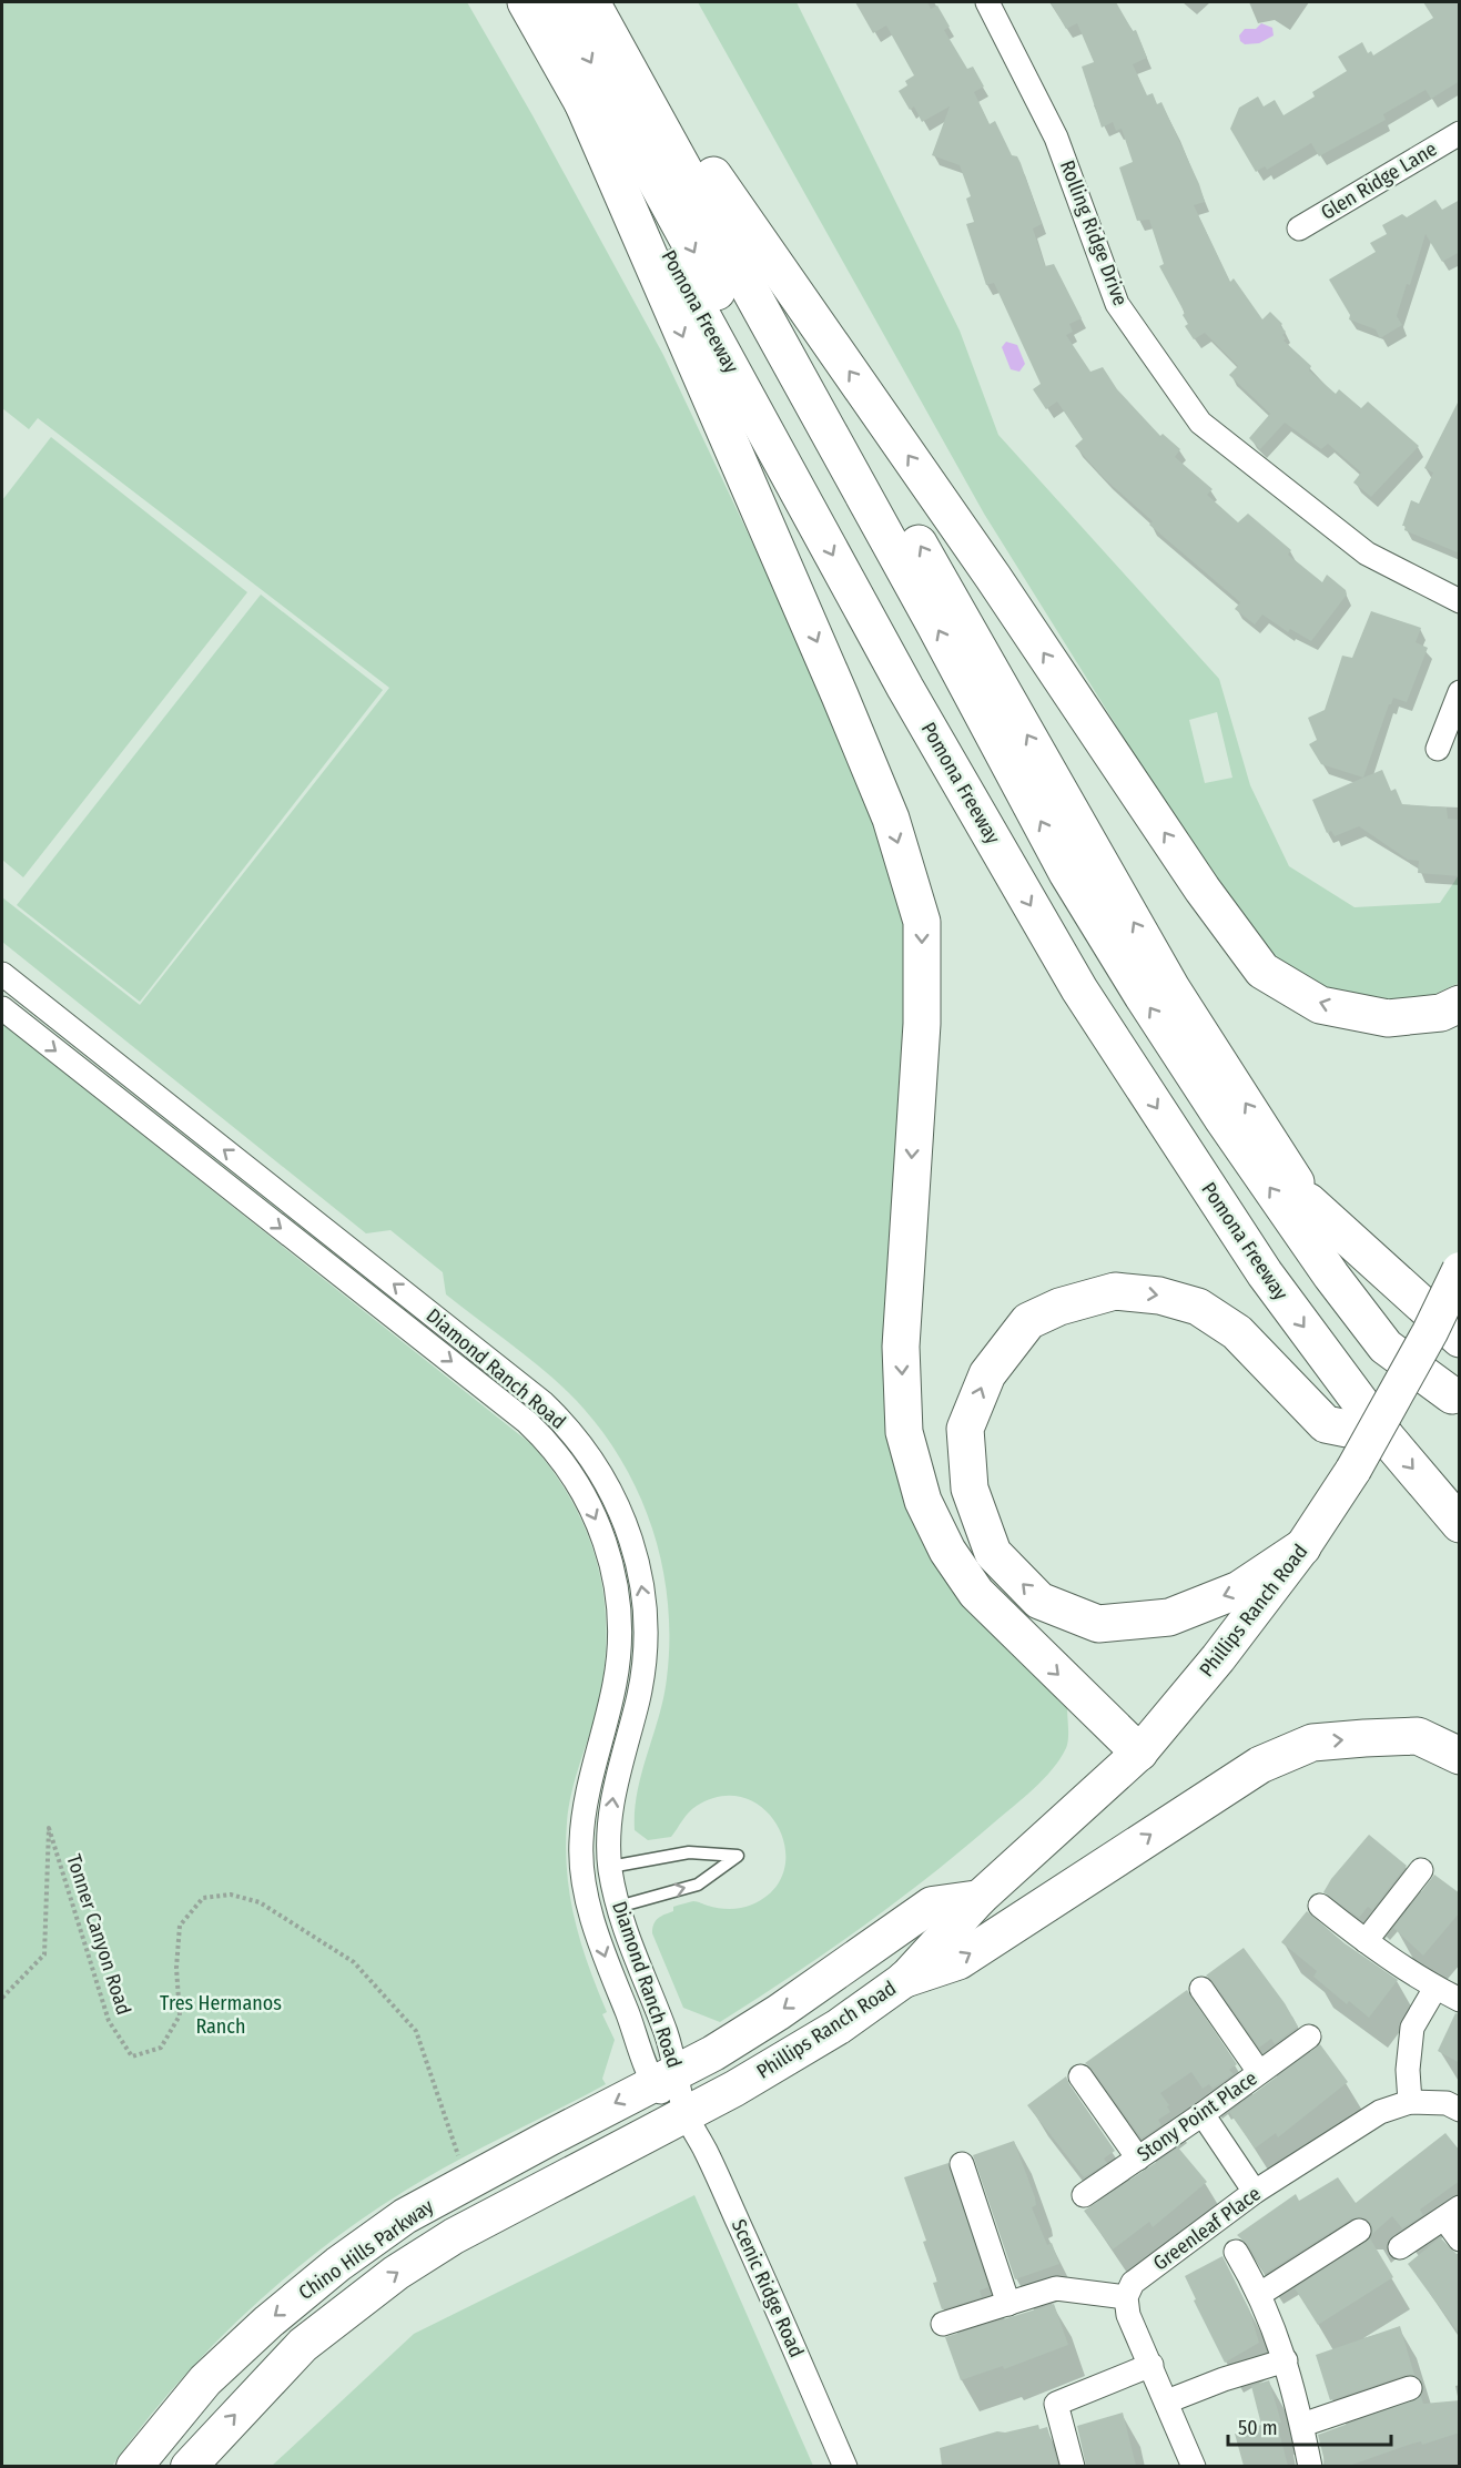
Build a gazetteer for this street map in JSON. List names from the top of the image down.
{
  "streets": {
    "highway": ["Pomona Freeway"],
    "main road": ["Phillips Ranch Road", "Chino Hills Parkway"],
    "street": [
      "Glen Ridge Lane",
      "Rolling Ridge Drive",
      "Diamond Ranch Road",
      "Stony Point Place",
      "Greenleaf Place",
      "Scenic Ridge Road"
    ],
    "path": ["Tonner Canyon Road"]
  },
  "crossings": [
    ["Diamond Ranch Road", "Phillips Ranch Road"],
    ["Diamond Ranch Road", "Chino Hills Parkway"],
    ["Diamond Ranch Road", "Scenic Ridge Road"],
    ["Phillips Ranch Road", "Chino Hills Parkway"],
    ["Phillips Ranch Road", "Scenic Ridge Road"],
    ["Tonner Canyon Road", "Chino Hills Parkway"],
    ["Chino Hills Parkway", "Scenic Ridge Road"]
  ],
  "parks": ["Tres Hermanos Ranch"],
  "scale_bar": "50 m"
}
